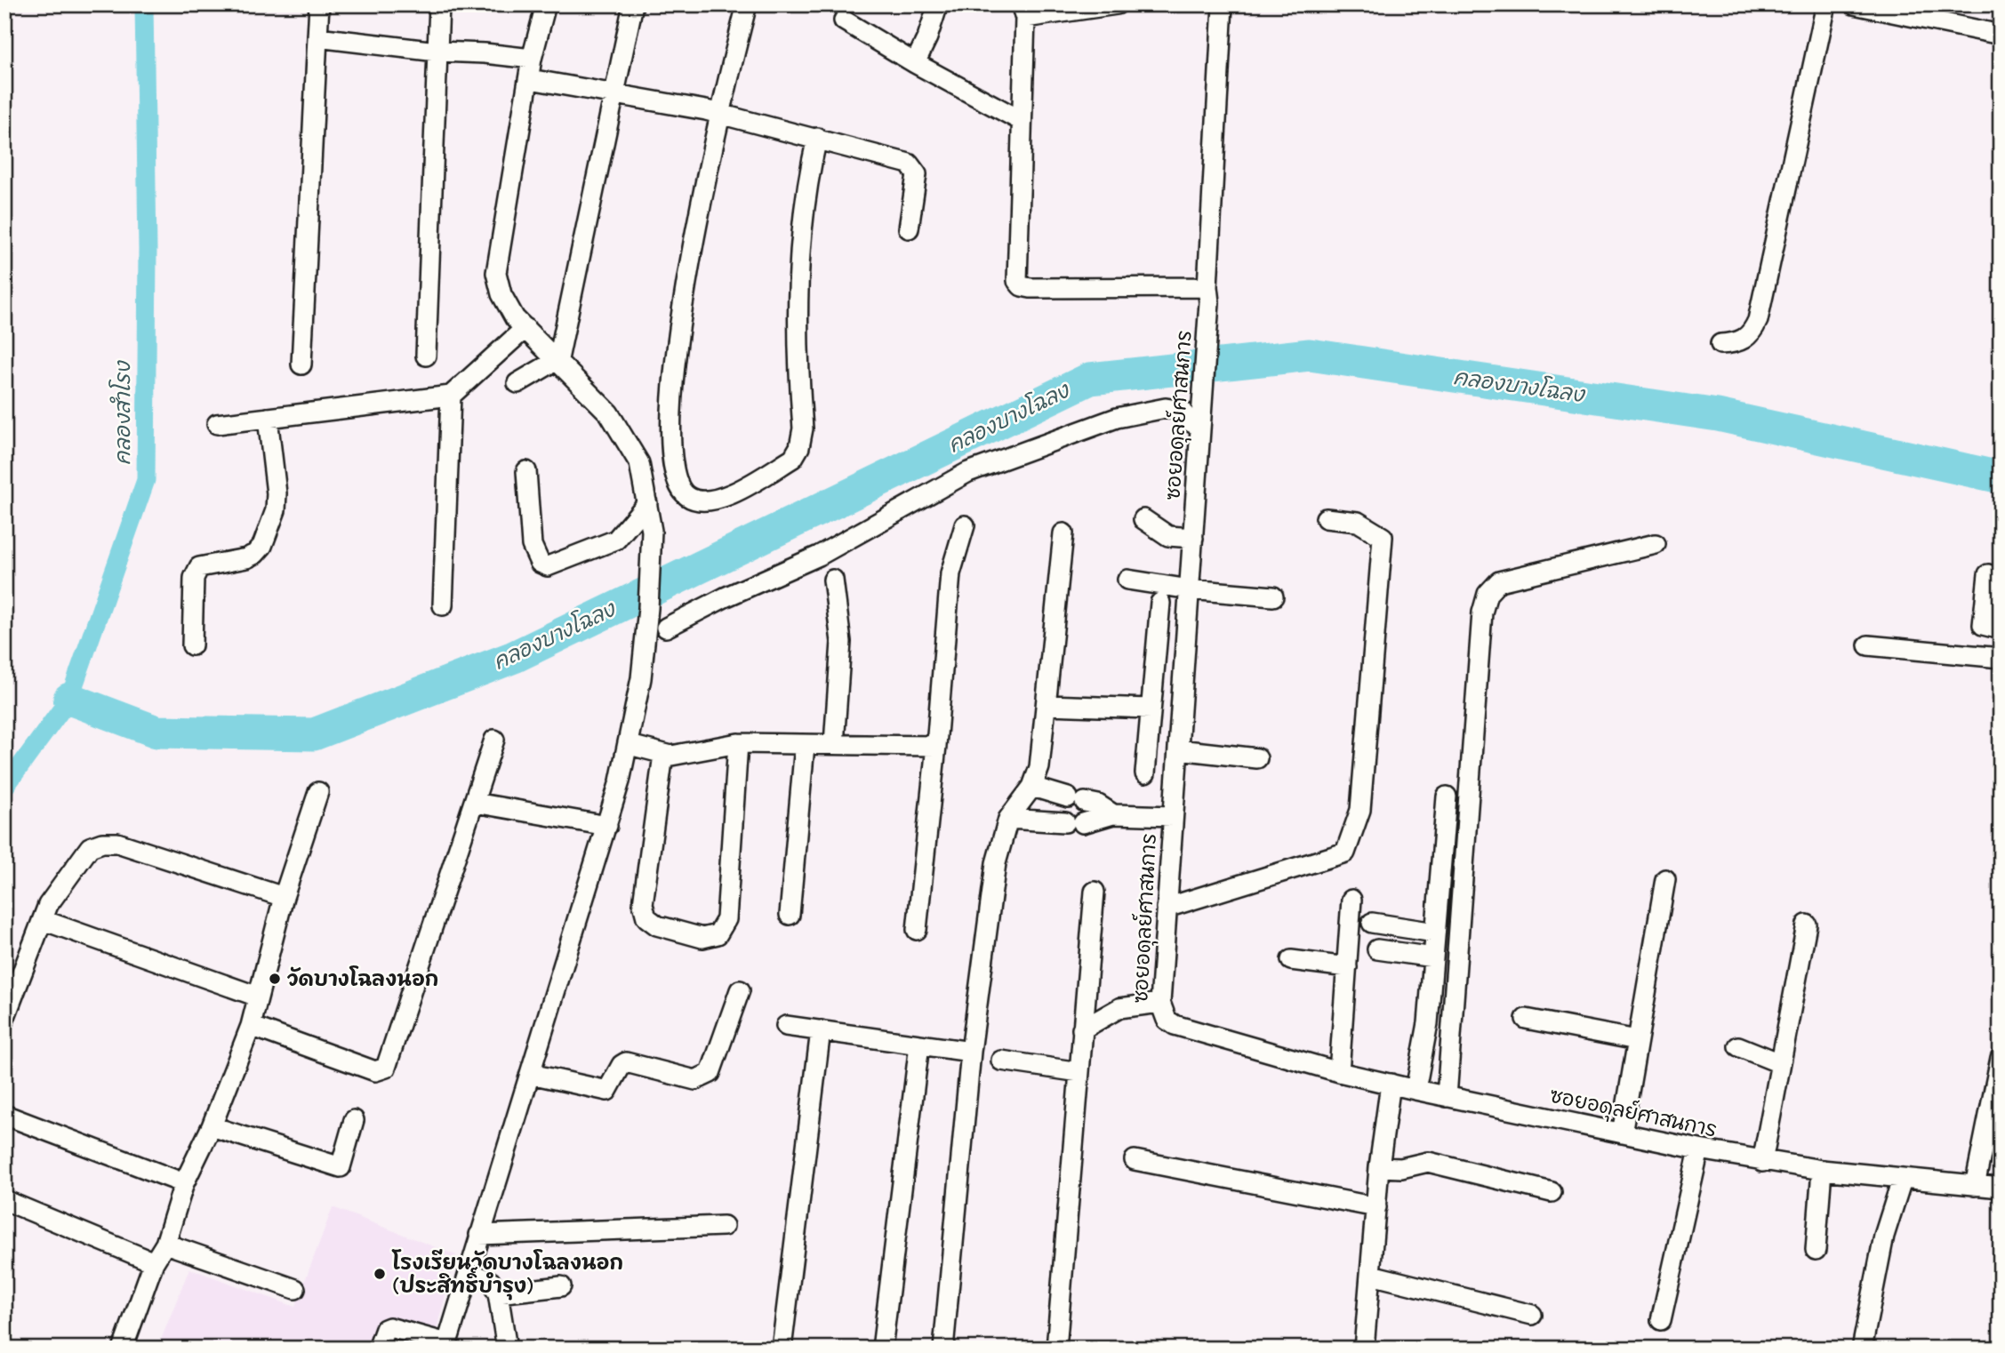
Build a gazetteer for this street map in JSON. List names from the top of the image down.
{
  "streets": {
    "street": ["ซอยอดุลย์ศาสนการ"]
  },
  "water": ["คลองบางโฉลง", "คลองสำโรง"],
  "places": ["วัดบางโฉลงนอก", "โรงเรียนวัดบางโฉลงนอก (ประสิทธิ์บำรุง)"]
}
